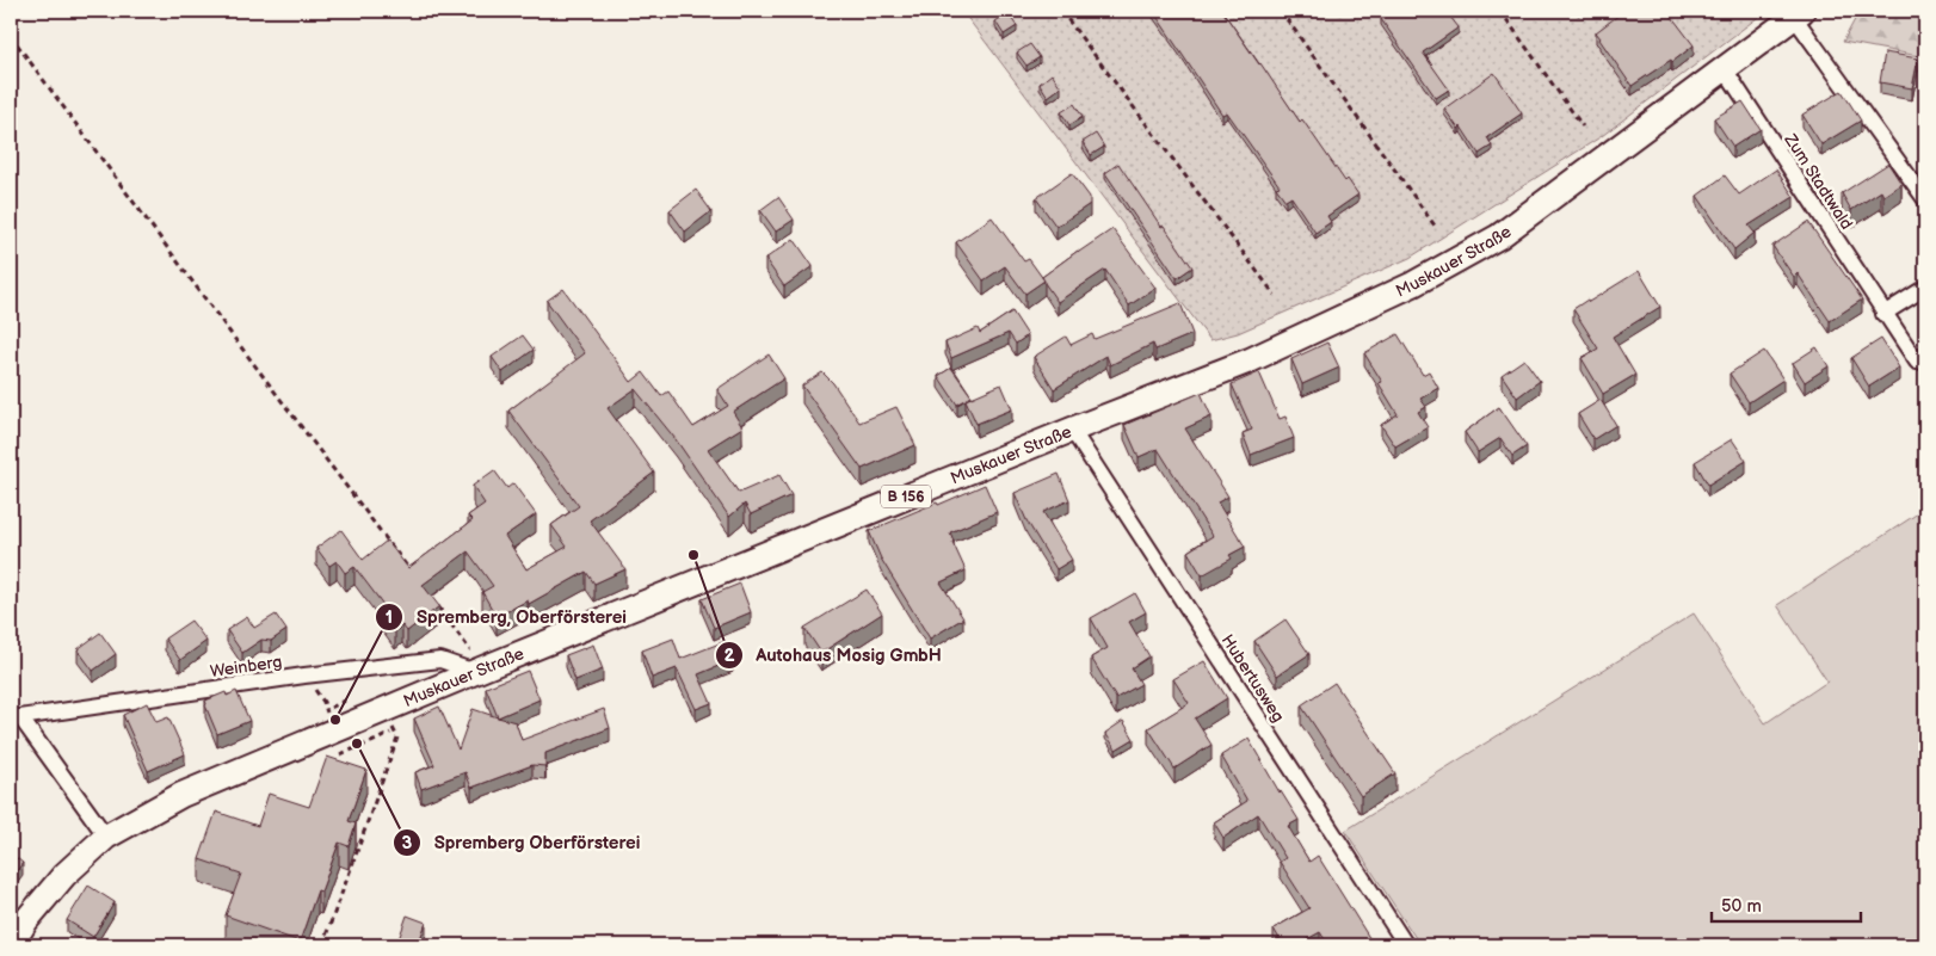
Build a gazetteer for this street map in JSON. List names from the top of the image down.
{
  "streets": {
    "main road": ["Muskauer Straße", "B 156"],
    "street": ["Zum Stadtwald", "Weinberg", "Hubertusweg"]
  },
  "crossings": [
    ["Zum Stadtwald", "Muskauer Straße"],
    ["Muskauer Straße", "Weinberg"],
    ["Muskauer Straße", "Hubertusweg"]
  ],
  "places": ["Autohaus Mosig GmbH", "Spremberg, Oberförsterei", "Spremberg Oberförsterei"],
  "scale_bar": "50 m"
}
